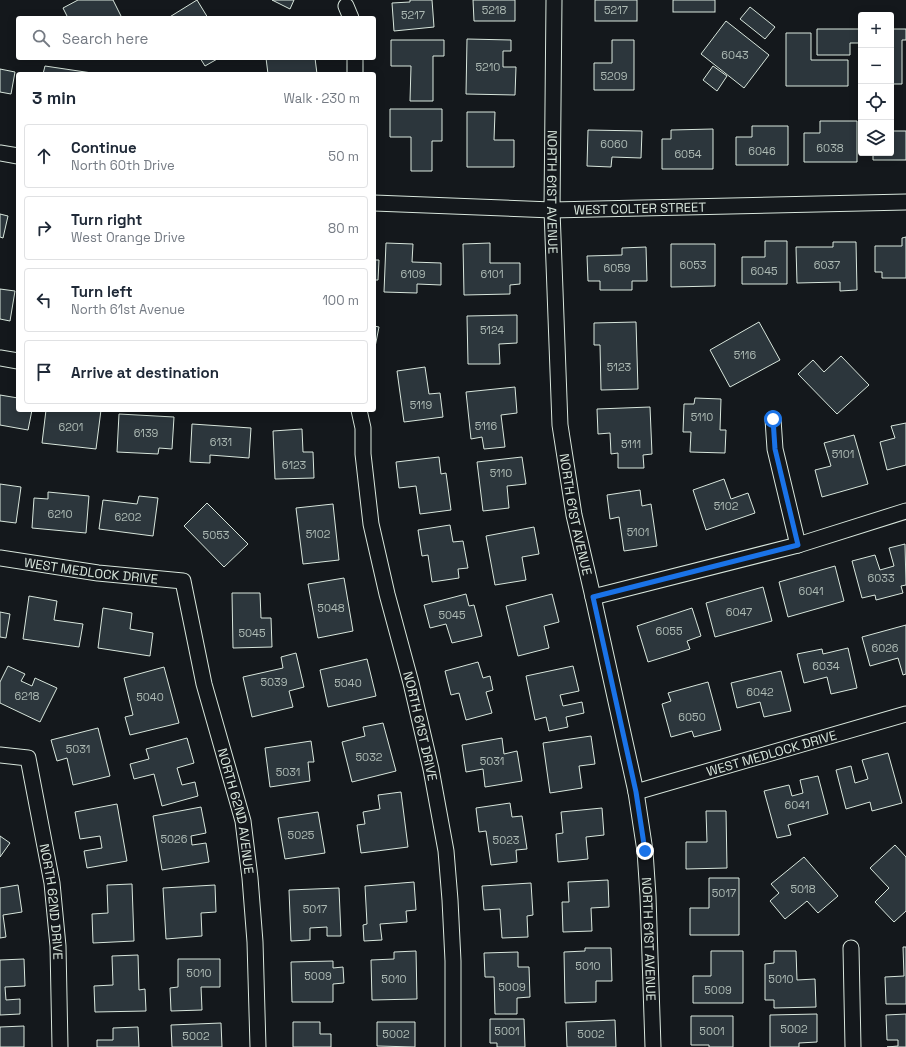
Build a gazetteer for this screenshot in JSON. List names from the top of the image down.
{
  "streets": {
    "street": [
      "NORTH 61ST AVENUE",
      "WEST COLTER STREET",
      "WEST MEDLOCK DRIVE",
      "NORTH 61ST DRIVE",
      "NORTH 62ND AVENUE",
      "NORTH 62ND DRIVE"
    ]
  },
  "crossings": [
    ["NORTH 61ST AVENUE", "WEST COLTER STREET"],
    ["NORTH 61ST AVENUE", "WEST MEDLOCK DRIVE"],
    ["WEST MEDLOCK DRIVE", "NORTH 62ND AVENUE"]
  ],
  "house_numbers": [
    "5218",
    "5217",
    "5217",
    "6043",
    "5210",
    "5209",
    "6060",
    "6038",
    "6046",
    "6054",
    "6053",
    "6037",
    "6059",
    "6045",
    "6109",
    "6101",
    "5124",
    "5116",
    "5123",
    "5119",
    "5110",
    "5116",
    "6201",
    "6139",
    "6131",
    "5111",
    "5101",
    "6123",
    "5110",
    "5102",
    "6210",
    "6202",
    "5101",
    "5102",
    "5053",
    "6033",
    "6041",
    "5048",
    "6047",
    "5045",
    "6055",
    "5045",
    "6026",
    "6034",
    "5039",
    "5040",
    "6042",
    "6218",
    "5040",
    "6050",
    "5031",
    "5032",
    "5031",
    "5031",
    "6041",
    "5025",
    "5026",
    "5023",
    "5018",
    "5017",
    "5017",
    "5010",
    "5010",
    "5009",
    "5010",
    "5010",
    "5009",
    "5009",
    "5002",
    "5001",
    "5001",
    "5002",
    "5002",
    "5002"
  ],
  "page": {
    "map_buttons": ["+", "−"],
    "search": "Search here",
    "heading": ["3 min", "Walk · 230 m"],
    "list": [
      ["Continue", "North 60th Drive", "50 m"],
      ["Turn right", "West Orange Drive", "80 m"],
      ["Turn left", "North 61st Avenue", "100 m"],
      "Arrive at destination"
    ]
  }
}
